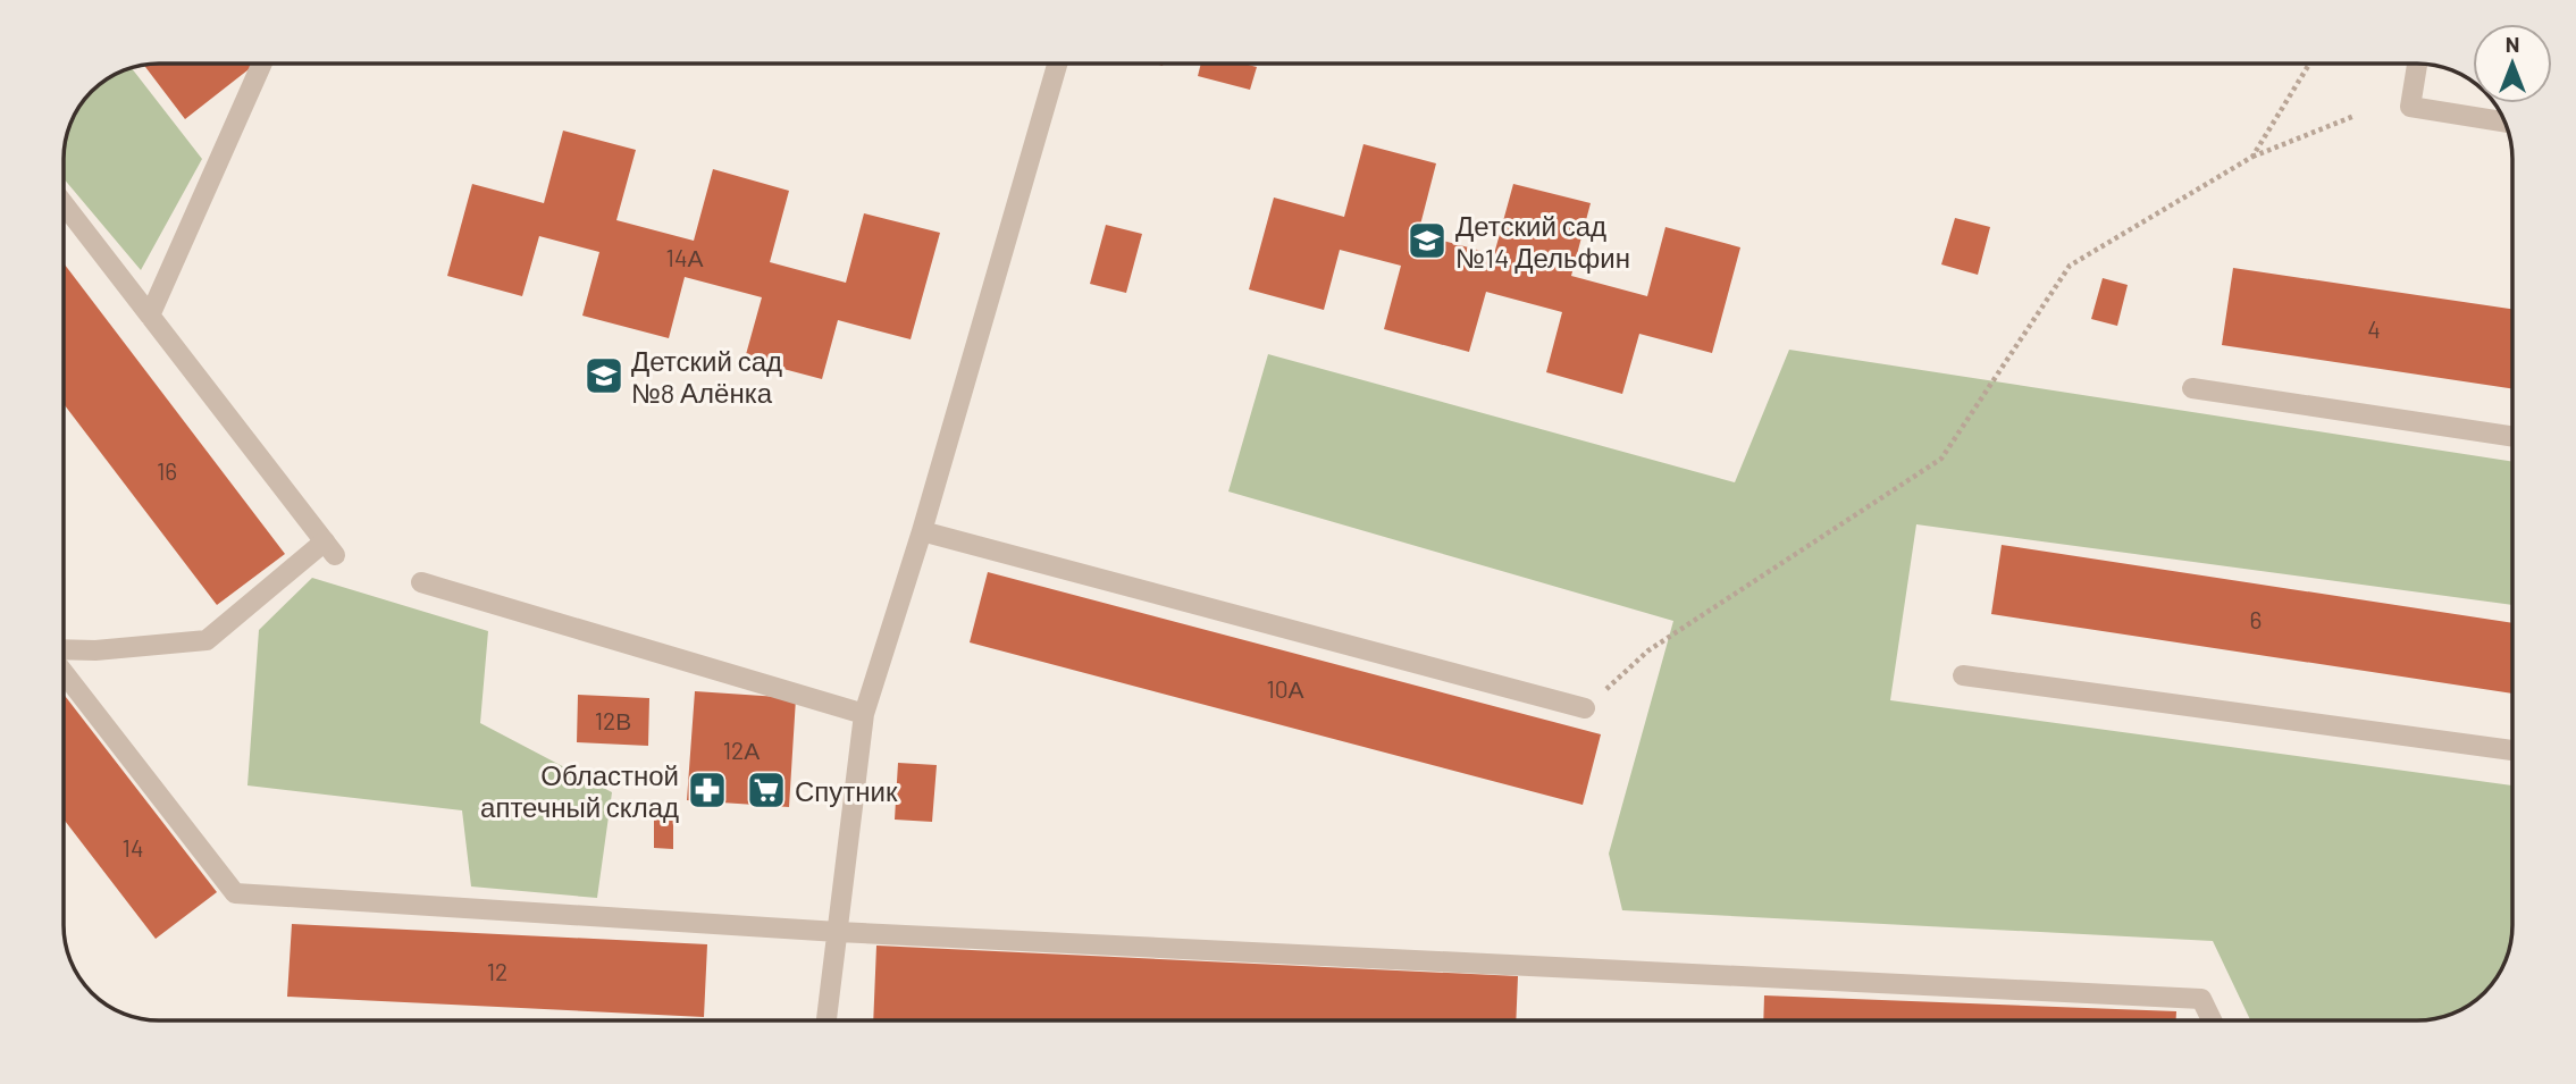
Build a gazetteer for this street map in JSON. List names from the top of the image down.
{
  "places": {
    "school or university": ["Детский сад №14 Дельфин", "Детский сад №8 Алёнка"],
    "pharmacy": ["Областной аптечный склад"],
    "supermarket": ["Спутник"]
  },
  "house_numbers": [
    "14А",
    "4",
    "16",
    "6",
    "10А",
    "12В",
    "12А",
    "14",
    "12"
  ],
  "north": "top"
}
